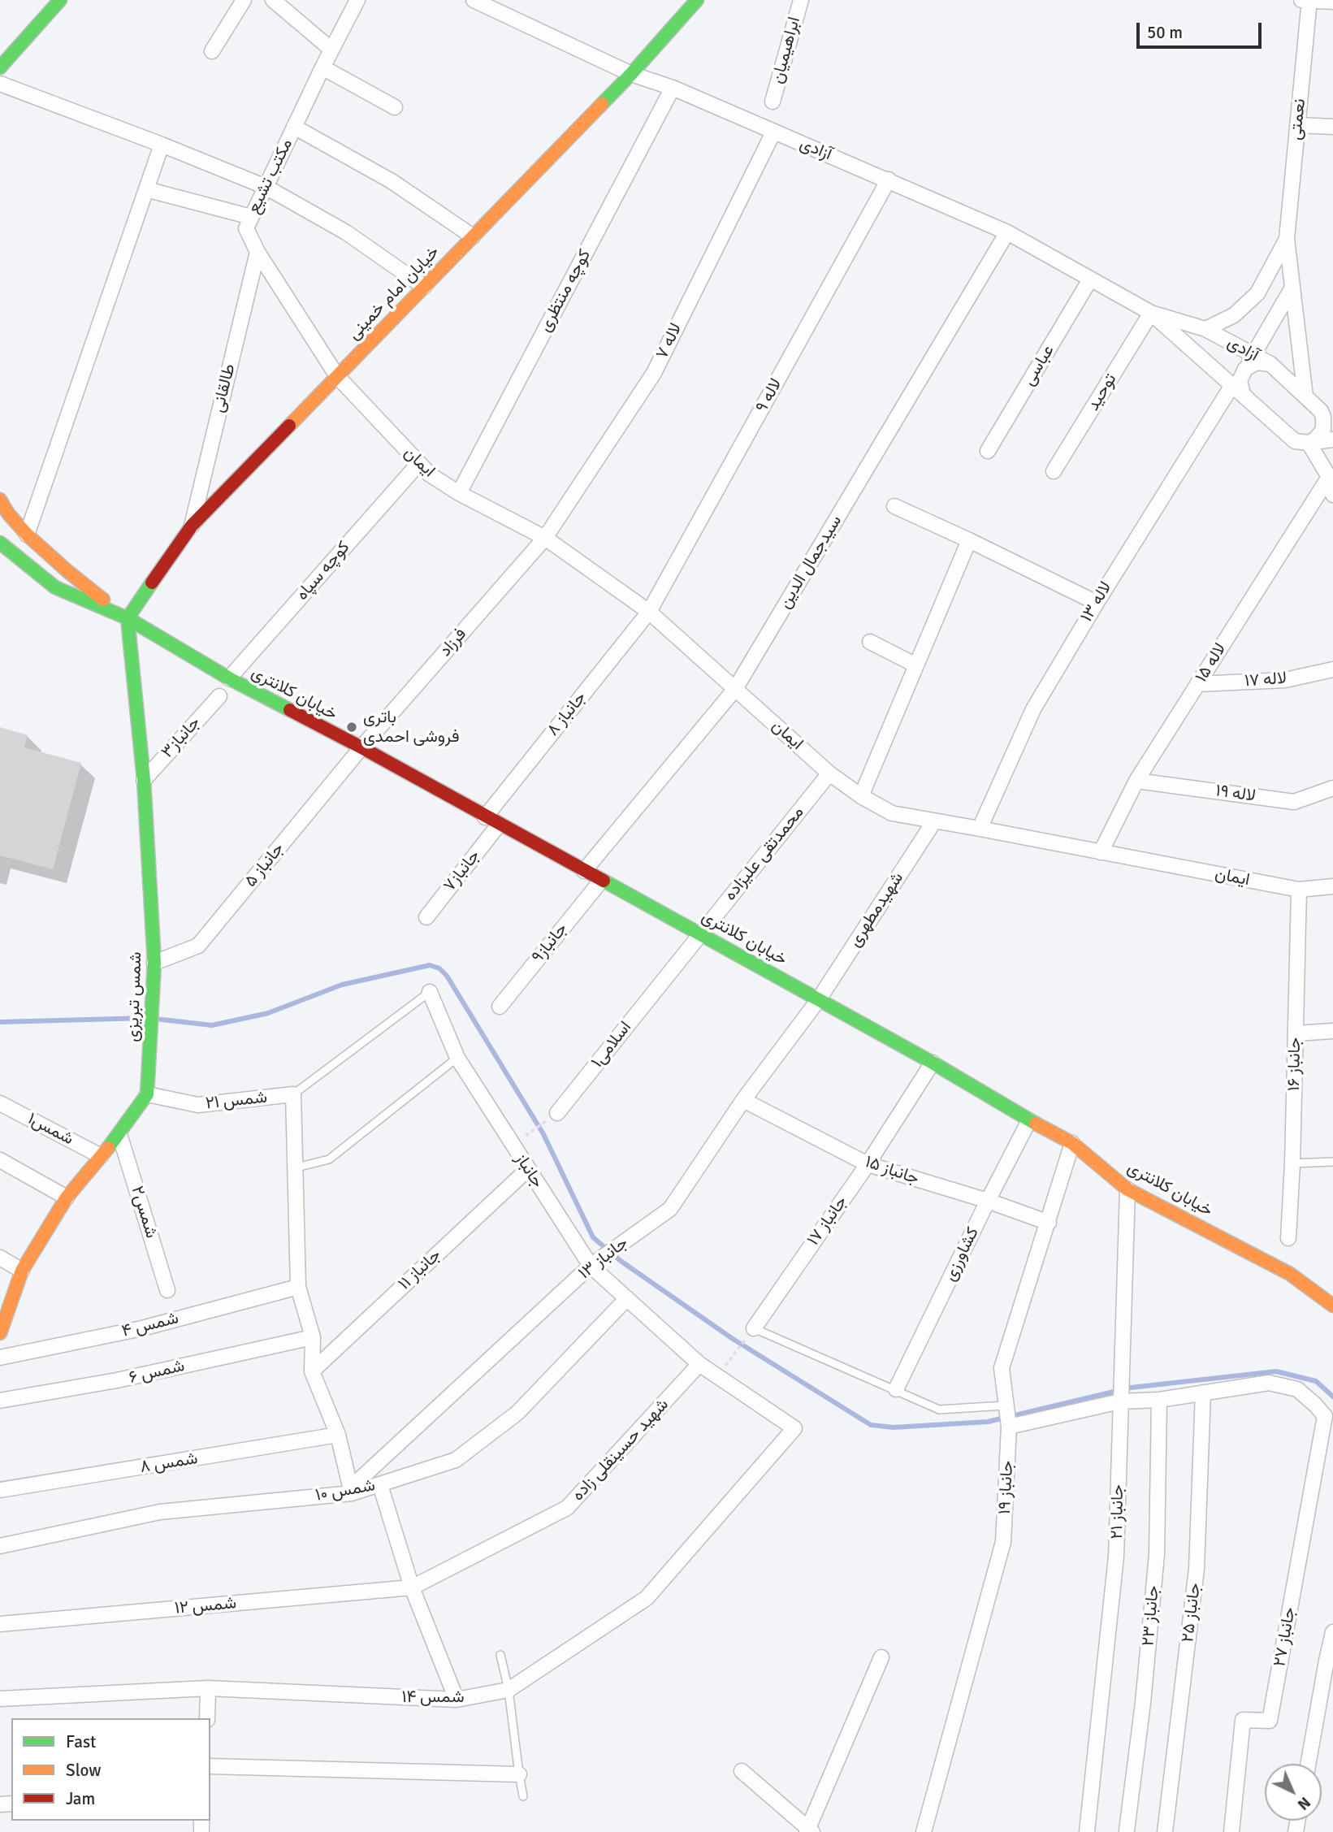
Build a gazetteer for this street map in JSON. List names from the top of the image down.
{
  "streets": {
    "main road": ["خیابان امام خمینی", "خیابان کلانتری", "شمس تبریزی"],
    "street": [
      "ابراهیمیان",
      "نعمتی",
      "آزادی",
      "مکتب تشیع",
      "کوچه منتظری",
      "لاله ۷",
      "عباسی",
      "طالقانی",
      "توحید",
      "لاله ۹",
      "ایمان",
      "سیدجمال الدین",
      "کوچه سپاه",
      "لاله ۱۳",
      "فرزاد",
      "لاله ۱۵",
      "لاله ۱۷",
      "جانباز ۸",
      "جانباز۳",
      "لاله ۱۹",
      "محمدتقی علیزاده",
      "جانباز ۵",
      "جانباز۷",
      "شهیدمطهری",
      "جانباز۹",
      "اسلامی۱",
      "جانباز ۱۶",
      "شمس ۲۱",
      "شمس۱",
      "جانباز",
      "جانباز ۱۵",
      "شمس۲",
      "جانباز ۱۷",
      "کشاورزی",
      "جانباز ۱۳",
      "جانباز ۱۱",
      "شمس ۴",
      "شمس ۶",
      "شهید حسینقلی زاده",
      "شمس ۸",
      "جانباز ۱۹",
      "شمس ۱۰",
      "جانباز ۲۱",
      "شمس ۱۲",
      "جانباز ۲۵",
      "جانباز ۲۳",
      "جانباز ۲۷",
      "شمس ۱۴"
    ]
  },
  "crossings": [
    ["نعمتی", "آزادی"],
    ["آزادی", "کوچه منتظری"],
    ["آزادی", "خیابان امام خمینی"],
    ["آزادی", "لاله ۷"],
    ["آزادی", "عباسی"],
    ["آزادی", "توحید"],
    ["آزادی", "لاله ۹"],
    ["آزادی", "سیدجمال الدین"],
    ["آزادی", "لاله ۱۳"],
    ["مکتب تشیع", "خیابان امام خمینی"],
    ["مکتب تشیع", "طالقانی"],
    ["مکتب تشیع", "ایمان"],
    ["کوچه منتظری", "ایمان"],
    ["خیابان امام خمینی", "طالقانی"],
    ["خیابان امام خمینی", "ایمان"],
    ["خیابان امام خمینی", "خیابان کلانتری"],
    ["خیابان امام خمینی", "شمس تبریزی"],
    ["لاله ۷", "ایمان"],
    ["لاله ۷", "فرزاد"],
    ["لاله ۹", "ایمان"],
    ["لاله ۹", "جانباز ۸"],
    ["ایمان", "سیدجمال الدین"],
    ["ایمان", "کوچه سپاه"],
    ["ایمان", "لاله ۱۳"],
    ["ایمان", "فرزاد"],
    ["ایمان", "لاله ۱۵"],
    ["ایمان", "جانباز ۸"],
    ["ایمان", "محمدتقی علیزاده"],
    ["ایمان", "شهیدمطهری"],
    ["ایمان", "جانباز ۱۶"],
    ["سیدجمال الدین", "خیابان کلانتری"],
    ["کوچه سپاه", "خیابان کلانتری"],
    ["فرزاد", "خیابان کلانتری"],
    ["فرزاد", "جانباز ۵"],
    ["لاله ۱۵", "لاله ۱۷"],
    ["لاله ۱۵", "لاله ۱۹"],
    ["خیابان کلانتری", "جانباز ۸"],
    ["خیابان کلانتری", "محمدتقی علیزاده"],
    ["خیابان کلانتری", "جانباز ۵"],
    ["خیابان کلانتری", "جانباز۷"],
    ["خیابان کلانتری", "شهیدمطهری"],
    ["خیابان کلانتری", "جانباز۹"],
    ["خیابان کلانتری", "شمس تبریزی"],
    ["خیابان کلانتری", "اسلامی۱"],
    ["خیابان کلانتری", "جانباز ۱۷"],
    ["خیابان کلانتری", "کشاورزی"],
    ["خیابان کلانتری", "جانباز ۱۳"],
    ["خیابان کلانتری", "جانباز ۱۹"],
    ["خیابان کلانتری", "جانباز ۲۱"],
    ["جانباز۳", "شمس تبریزی"],
    ["محمدتقی علیزاده", "اسلامی۱"],
    ["جانباز ۵", "شمس تبریزی"],
    ["شهیدمطهری", "جانباز ۱۳"],
    ["شمس تبریزی", "شمس ۲۱"],
    ["شمس ۲۱", "جانباز"],
    ["جانباز", "جانباز ۱۳"],
    ["جانباز", "جانباز ۱۱"],
    ["جانباز", "شهید حسینقلی زاده"],
    ["جانباز", "شمس ۱۰"],
    ["جانباز", "شمس ۱۴"],
    ["جانباز ۱۵", "جانباز ۱۷"],
    ["جانباز ۱۵", "کشاورزی"],
    ["جانباز ۱۵", "جانباز ۱۳"],
    ["جانباز ۱۵", "جانباز ۱۹"],
    ["جانباز ۱۳", "شمس ۱۰"],
    ["شهید حسینقلی زاده", "شمس ۱۲"],
    ["جانباز ۱۹", "جانباز ۲۷"],
    ["جانباز ۲۱", "جانباز ۲۷"],
    ["جانباز ۲۵", "جانباز ۲۷"],
    ["جانباز ۲۳", "جانباز ۲۷"]
  ],
  "places": ["باتری فروشی احمدی"],
  "legend": ["Fast", "Slow", "Jam"],
  "scale_bar": "50 m",
  "north": "bottom right"
}
